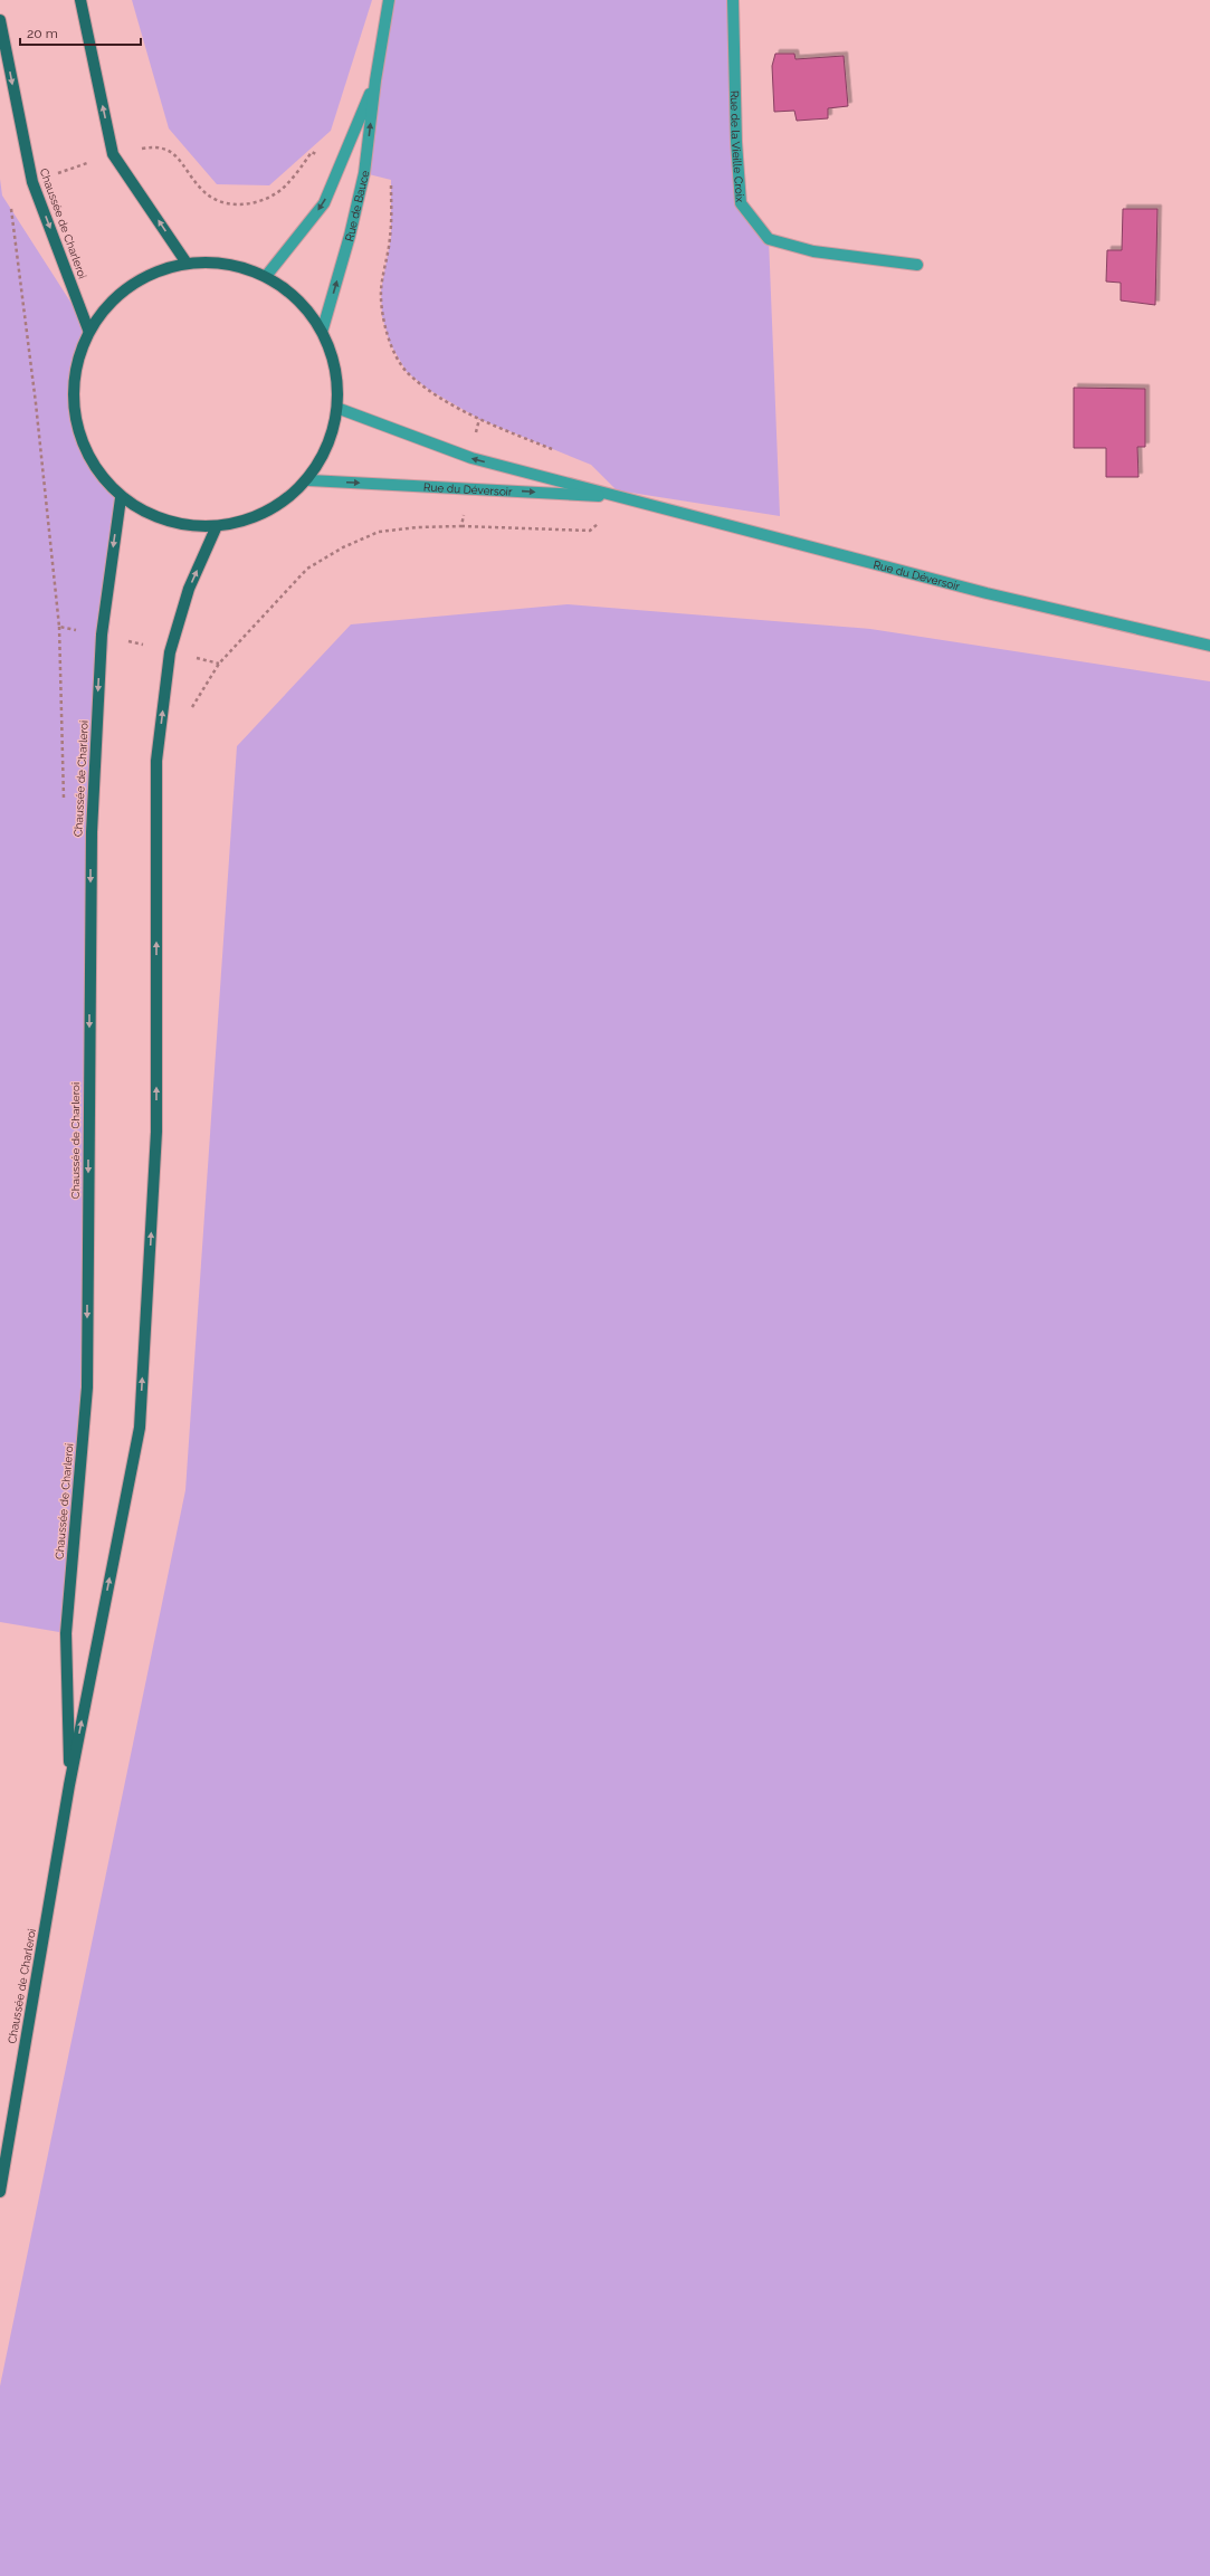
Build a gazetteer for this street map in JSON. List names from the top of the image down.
{
  "streets": {
    "main road": ["Chaussée de Charleroi"],
    "street": ["Rue de la Vieille Croix", "Rue de Bauce", "Rue du Déversoir"]
  },
  "scale_bar": "20 m"
}
